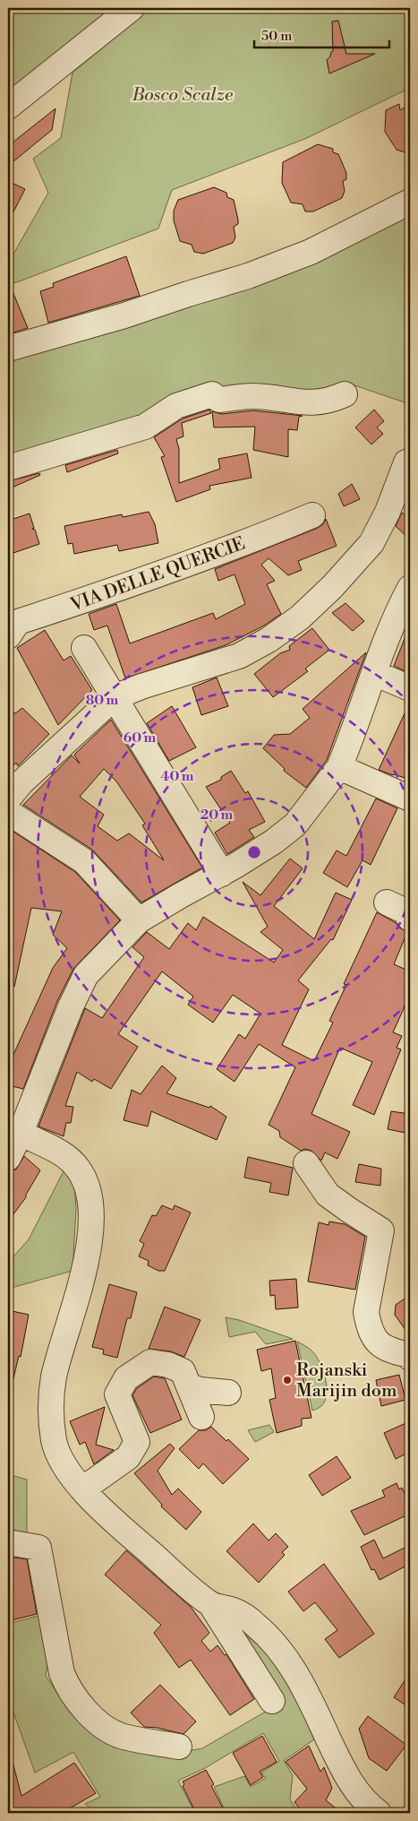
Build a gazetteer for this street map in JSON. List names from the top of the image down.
{
  "streets": {
    "street": ["VIA DELLE QUERCIE"]
  },
  "parks": ["Bosco Scalze"],
  "places": ["Rojanski Marijin dom"],
  "scale_bar": "50 m",
  "rings": [
    "80 m",
    "60 m",
    "40 m",
    "20 m"
  ]
}
